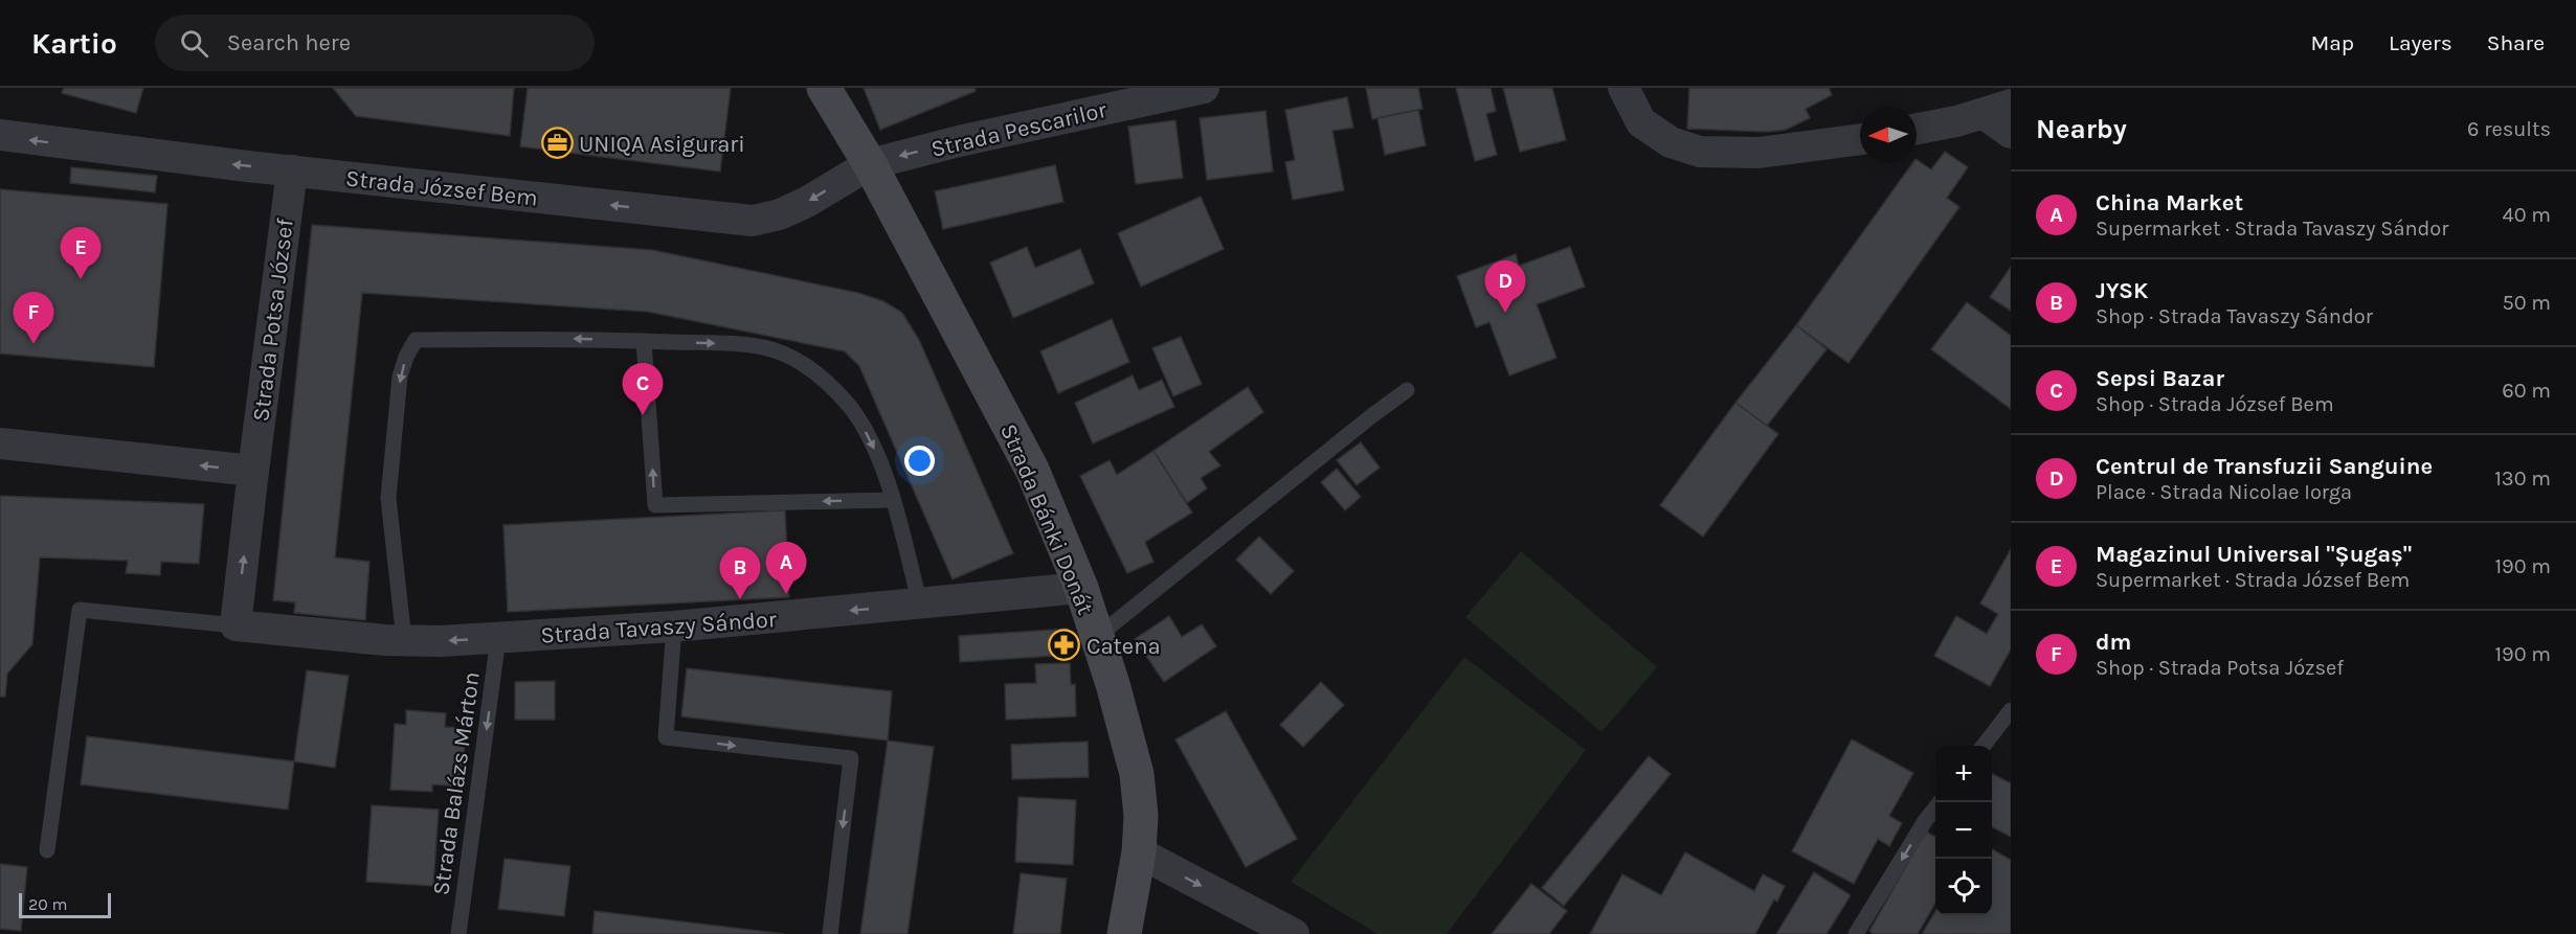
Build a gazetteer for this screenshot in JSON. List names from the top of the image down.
{
  "streets": {
    "street": [
      "Strada Pescarilor",
      "Strada József Bem",
      "Strada Potsa József",
      "Strada Bánki Donát",
      "Strada Tavaszy Sándor"
    ],
    "lane": ["Strada Balázs Márton"]
  },
  "crossings": [
    ["Strada Pescarilor", "Strada József Bem"],
    ["Strada Pescarilor", "Strada Bánki Donát"],
    ["Strada József Bem", "Strada Potsa József"],
    ["Strada József Bem", "Strada Bánki Donát"],
    ["Strada Potsa József", "Strada Tavaszy Sándor"],
    ["Strada Bánki Donát", "Strada Tavaszy Sándor"],
    ["Strada Tavaszy Sándor", "Strada Balázs Márton"]
  ],
  "one_way": [
    "Strada Pescarilor",
    "Strada József Bem",
    "Strada Tavaszy Sándor",
    "Strada Balázs Márton"
  ],
  "places": {
    "office": ["UNIQA Asigurari"],
    "pharmacy": ["Catena"]
  },
  "scale_bar": "20 m",
  "north": "left",
  "page": {
    "header": "Kartio",
    "search": "Search here",
    "nav": ["Map", "Layers", "Share"],
    "heading": ["Nearby", "6 results"],
    "list": [
      {
        "mark": "A",
        "name": "China Market",
        "note": "Supermarket · Strada Tavaszy Sándor",
        "value": "40 m"
      },
      {
        "mark": "B",
        "name": "JYSK",
        "note": "Shop · Strada Tavaszy Sándor",
        "value": "50 m"
      },
      {
        "mark": "C",
        "name": "Sepsi Bazar",
        "note": "Shop · Strada József Bem",
        "value": "60 m"
      },
      {
        "mark": "D",
        "name": "Centrul de Transfuzii Sanguine",
        "note": "Place · Strada Nicolae Iorga",
        "value": "130 m"
      },
      {
        "mark": "E",
        "name": "Magazinul Universal \"Șugaș\"",
        "note": "Supermarket · Strada József Bem",
        "value": "190 m"
      },
      {
        "mark": "F",
        "name": "dm",
        "note": "Shop · Strada Potsa József",
        "value": "190 m"
      }
    ],
    "pins": [
      "E",
      "D",
      "F",
      "C",
      "A",
      "B"
    ],
    "map_buttons": ["+", "−"],
    "scale": "20 m"
  }
}
